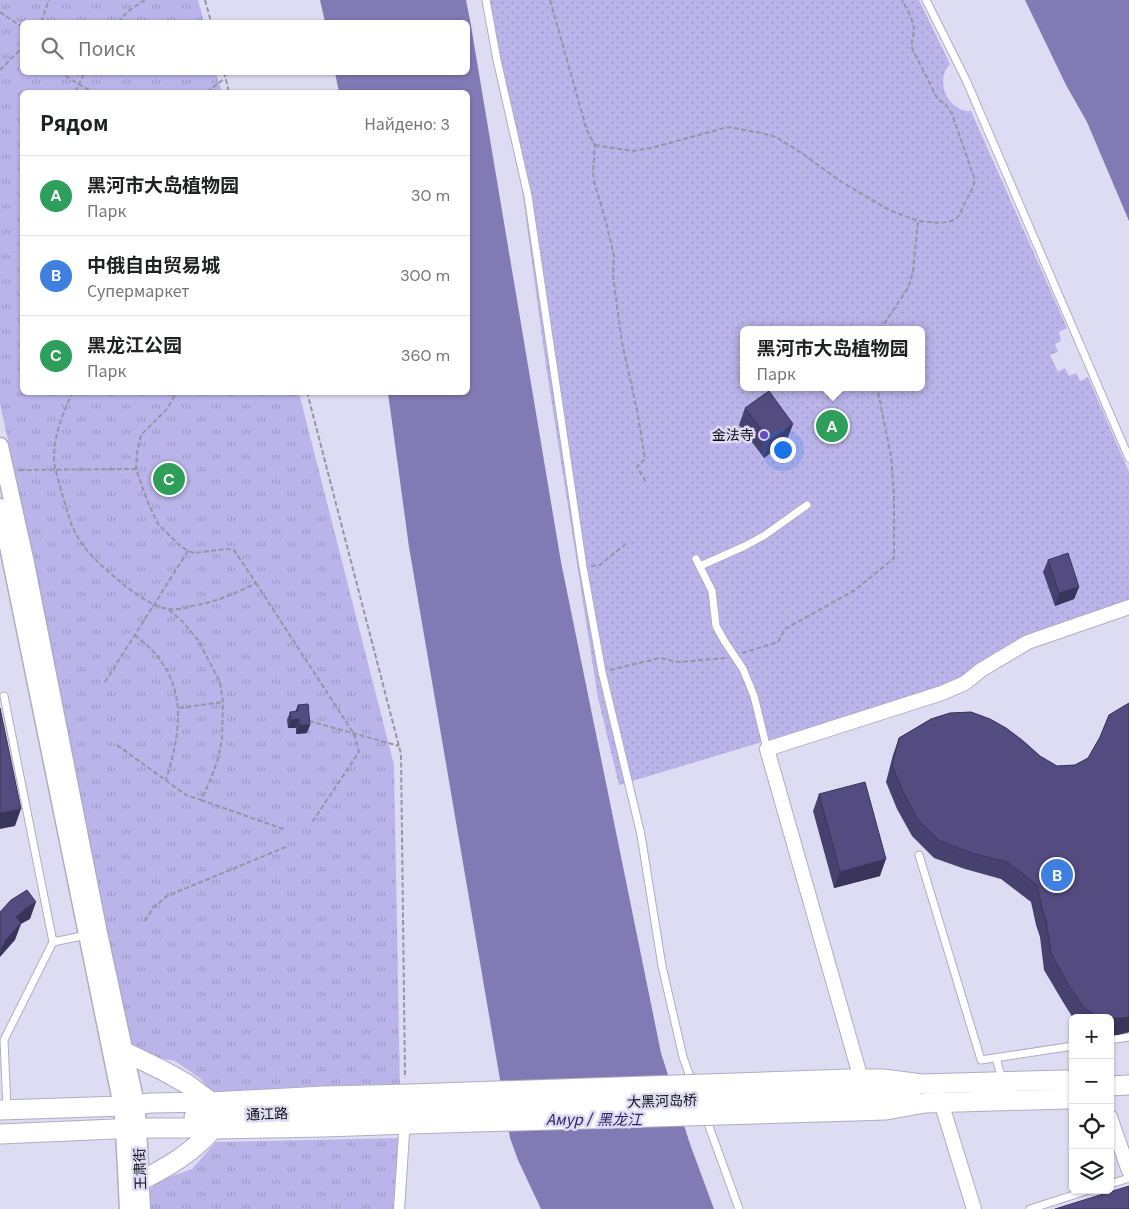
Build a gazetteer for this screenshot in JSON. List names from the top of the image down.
{
  "streets": {
    "main road": ["大黑河岛桥", "通江路"],
    "street": ["王肃街"]
  },
  "crossings": [
    ["大黑河岛桥", "通江路"],
    ["通江路", "王肃街"]
  ],
  "water": ["Амур / 黑龙江"],
  "places": ["金法寺"],
  "page": {
    "search": "Поиск",
    "heading": ["Рядом", "Найдено: 3"],
    "list": [
      {
        "mark": "A",
        "name": "黑河市大岛植物园",
        "note": "Парк",
        "value": "30 m"
      },
      {
        "mark": "B",
        "name": "中俄自由贸易城",
        "note": "Супермаркет",
        "value": "300 m"
      },
      {
        "mark": "C",
        "name": "黑龙江公园",
        "note": "Парк",
        "value": "360 m"
      }
    ],
    "popup": ["黑河市大岛植物园", "Парк"],
    "pins": ["A", "C", "B"],
    "map_buttons": ["+", "−"]
  }
}
